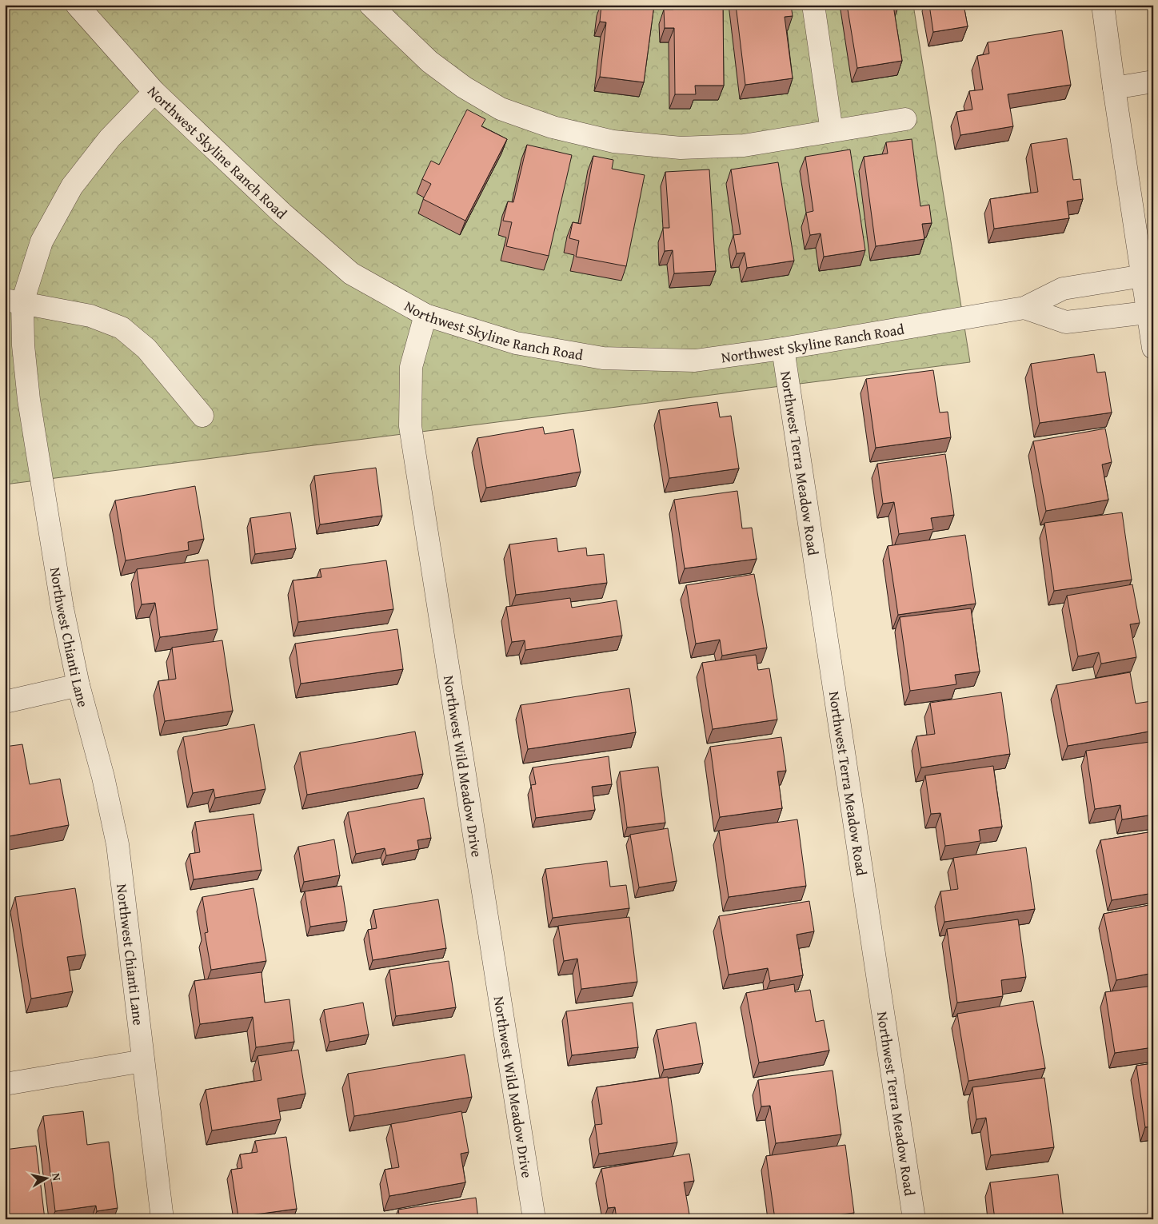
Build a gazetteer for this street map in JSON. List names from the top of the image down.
{
  "streets": {
    "street": [
      "Northwest Skyline Ranch Road",
      "Northwest Terra Meadow Road",
      "Northwest Chianti Lane",
      "Northwest Wild Meadow Drive"
    ]
  },
  "crossings": [
    ["Northwest Skyline Ranch Road", "Northwest Terra Meadow Road"],
    ["Northwest Skyline Ranch Road", "Northwest Chianti Lane"],
    ["Northwest Skyline Ranch Road", "Northwest Wild Meadow Drive"]
  ],
  "north": "right"
}
